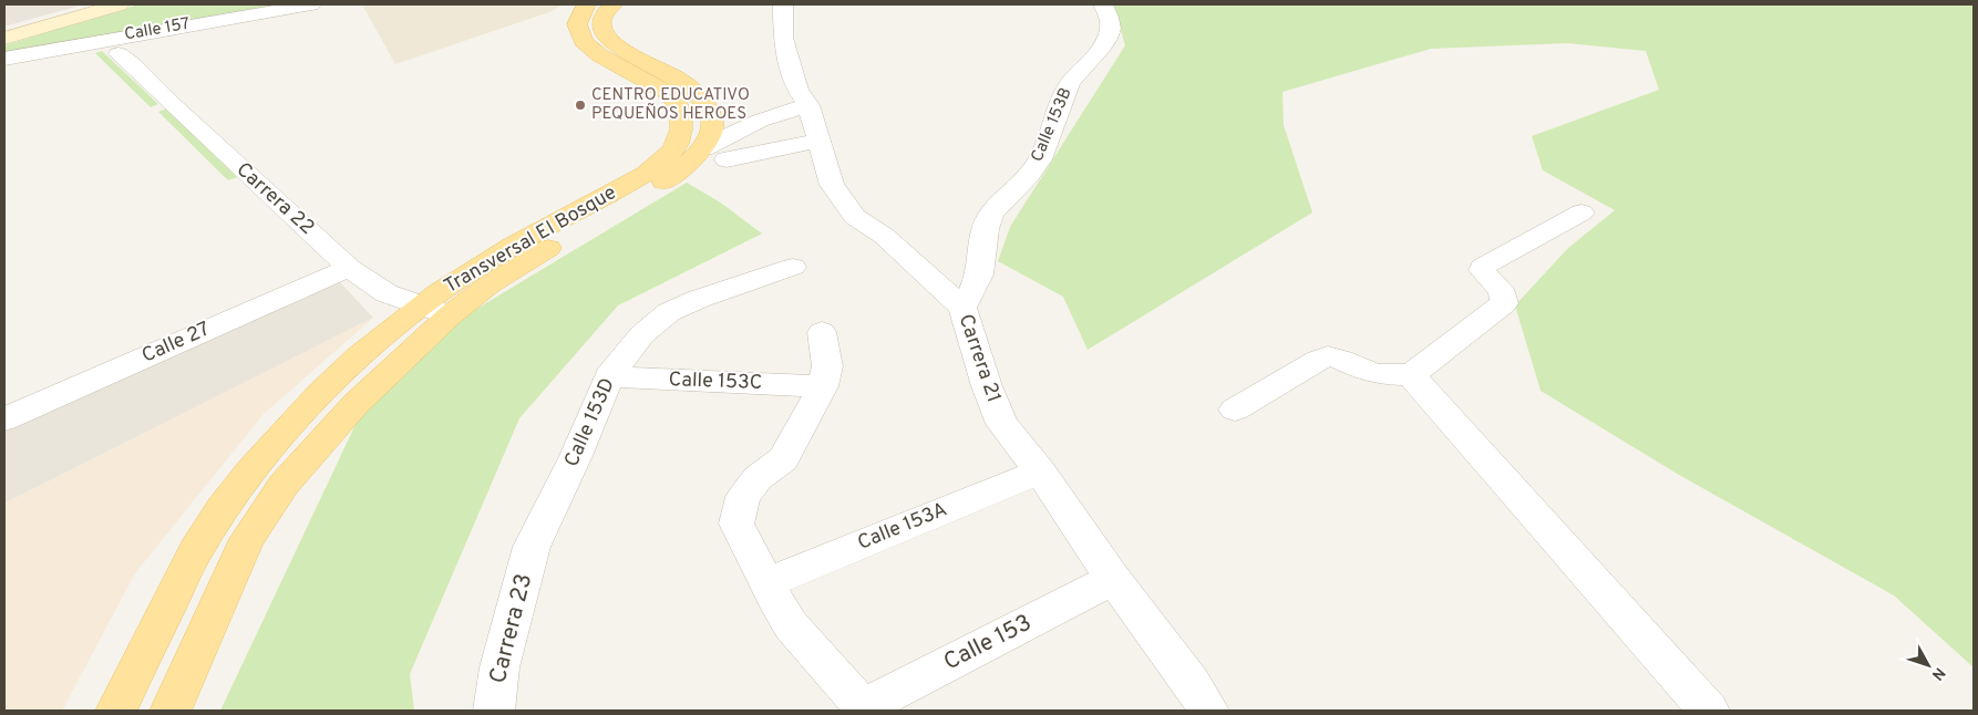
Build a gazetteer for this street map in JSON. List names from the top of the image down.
{
  "streets": {
    "main road": ["Transversal El Bosque"],
    "street": [
      "Calle 157",
      "Calle 153B",
      "Carrera 22",
      "Calle 27",
      "Carrera 21",
      "Calle 153C",
      "Calle 153D",
      "Calle 153A",
      "Carrera 23",
      "Calle 153"
    ]
  },
  "crossings": [
    ["Calle 153B", "Carrera 21"],
    ["Carrera 22", "Transversal El Bosque"],
    ["Carrera 22", "Calle 27"],
    ["Carrera 21", "Calle 153A"],
    ["Carrera 21", "Calle 153"],
    ["Calle 153C", "Calle 153D"],
    ["Calle 153D", "Carrera 23"]
  ],
  "places": ["CENTRO EDUCATIVO PEQUEÑOS HEROES"],
  "north": "bottom right"
}
